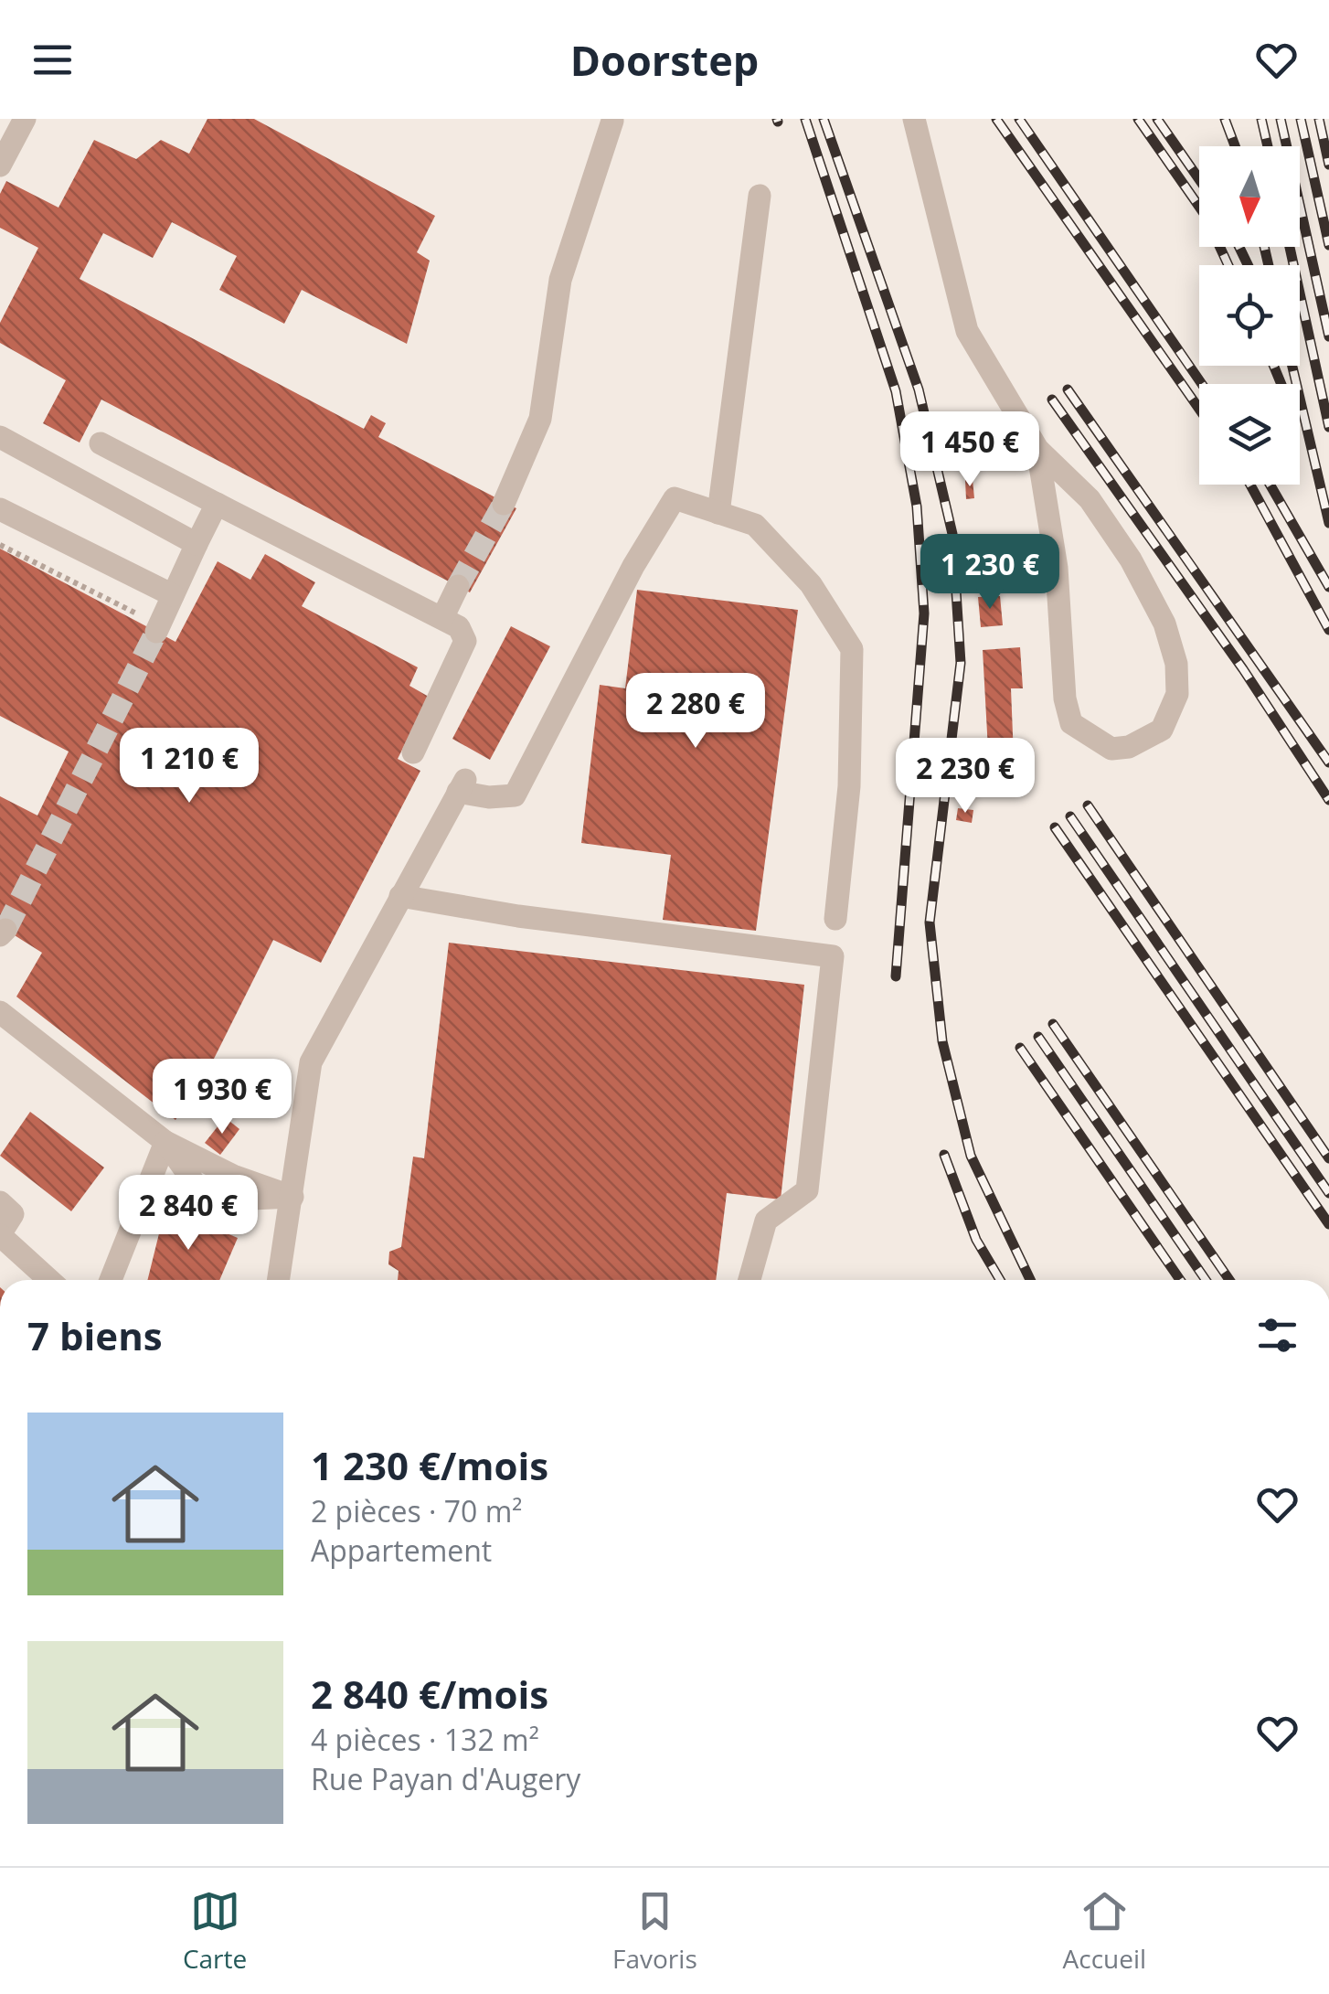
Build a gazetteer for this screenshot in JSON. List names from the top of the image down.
{
  "north": "bottom",
  "page": {
    "header": "Doorstep",
    "price": [
      "1 450 €",
      "1 230 €",
      "2 280 €",
      "1 210 €",
      "2 230 €",
      "1 930 €",
      "2 840 €"
    ],
    "heading": "7 biens",
    "list": [
      {
        "name": "1 230 €/mois",
        "note": "2 pièces · 70 m² · Appartement"
      },
      {
        "name": "2 840 €/mois",
        "note": "4 pièces · 132 m² · Rue Payan d'Augery"
      }
    ],
    "tabs": ["Carte", "Favoris", "Accueil"]
  }
}
